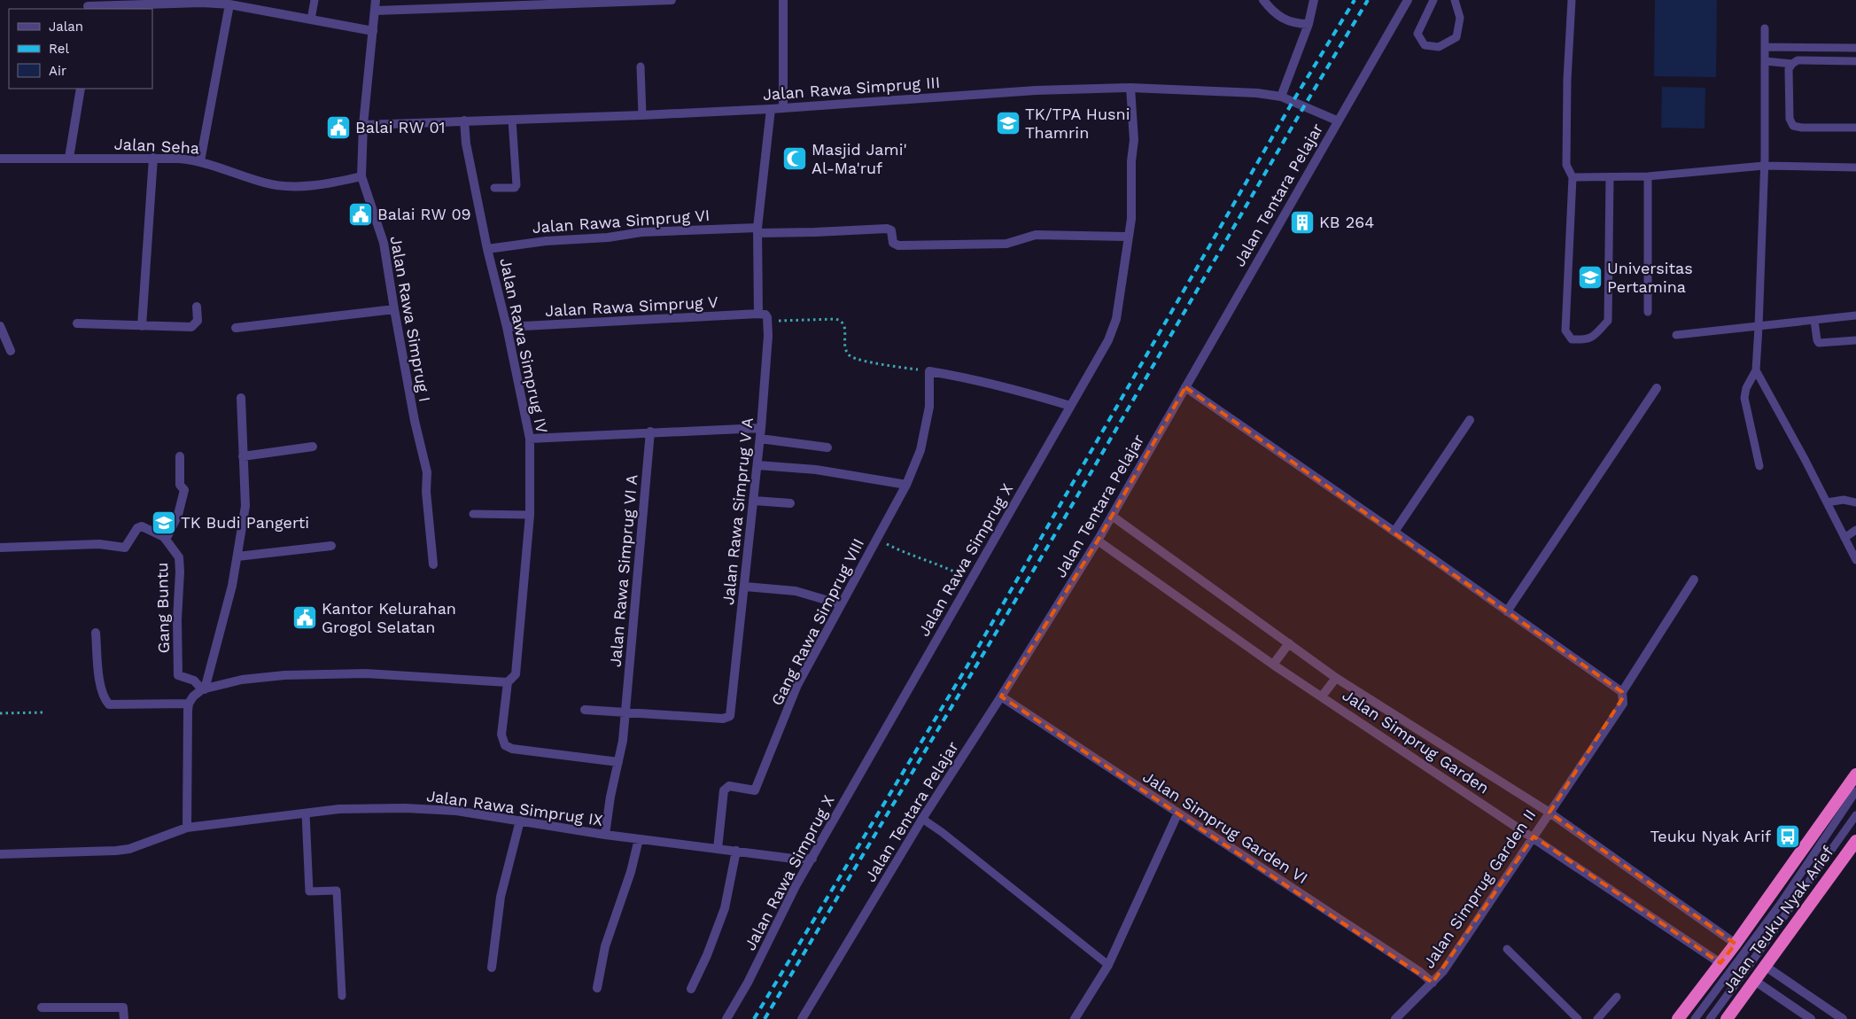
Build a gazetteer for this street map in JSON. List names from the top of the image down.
{
  "streets": {
    "highway": ["Jalan Teuku Nyak Arief"],
    "street": [
      "Jalan Rawa Simprug III",
      "Jalan Seha",
      "Jalan Tentara Pelajar",
      "Jalan Rawa Simprug VI",
      "Jalan Rawa Simprug V",
      "Jalan Rawa Simprug I",
      "Jalan Rawa Simprug IV",
      "Jalan Rawa Simprug V A",
      "Jalan Rawa Simprug X",
      "Jalan Rawa Simprug VI A",
      "Gang Buntu",
      "Gang Rawa Simprug VIII",
      "Jalan Simprug Garden",
      "Jalan Rawa Simprug IX",
      "Jalan Simprug Garden VI",
      "Jalan Simprug Garden II"
    ]
  },
  "crossings": [
    ["Jalan Rawa Simprug III", "Jalan Tentara Pelajar"],
    ["Jalan Rawa Simprug III", "Jalan Rawa Simprug I"],
    ["Jalan Rawa Simprug III", "Jalan Rawa Simprug IV"],
    ["Jalan Rawa Simprug III", "Jalan Rawa Simprug X"],
    ["Jalan Seha", "Jalan Rawa Simprug I"],
    ["Jalan Tentara Pelajar", "Jalan Simprug Garden"],
    ["Jalan Tentara Pelajar", "Jalan Simprug Garden VI"],
    ["Jalan Rawa Simprug VI", "Jalan Rawa Simprug IV"],
    ["Jalan Rawa Simprug VI", "Jalan Rawa Simprug X"],
    ["Jalan Rawa Simprug V", "Jalan Rawa Simprug IV"],
    ["Jalan Rawa Simprug IV", "Jalan Rawa Simprug VI A"],
    ["Jalan Rawa Simprug V A", "Jalan Rawa Simprug VI A"],
    ["Jalan Rawa Simprug X", "Jalan Rawa Simprug IX"],
    ["Jalan Rawa Simprug VI A", "Jalan Rawa Simprug IX"],
    ["Gang Rawa Simprug VIII", "Jalan Rawa Simprug IX"],
    ["Jalan Simprug Garden", "Jalan Simprug Garden II"],
    ["Jalan Simprug Garden", "Jalan Teuku Nyak Arief"],
    ["Jalan Simprug Garden VI", "Jalan Simprug Garden II"]
  ],
  "places": {
    "school or university": ["TK/TPA Husni Thamrin", "Universitas Pertamina", "TK Budi Pangerti"],
    "public building": ["Balai RW 01", "Balai RW 09", "Kantor Kelurahan Grogol Selatan"],
    "mosque": ["Masjid Jami' Al-Ma'ruf"],
    "building": ["KB 264"],
    "bus stop": ["Teuku Nyak Arif"]
  },
  "legend": ["Jalan", "Rel", "Air"]
}
